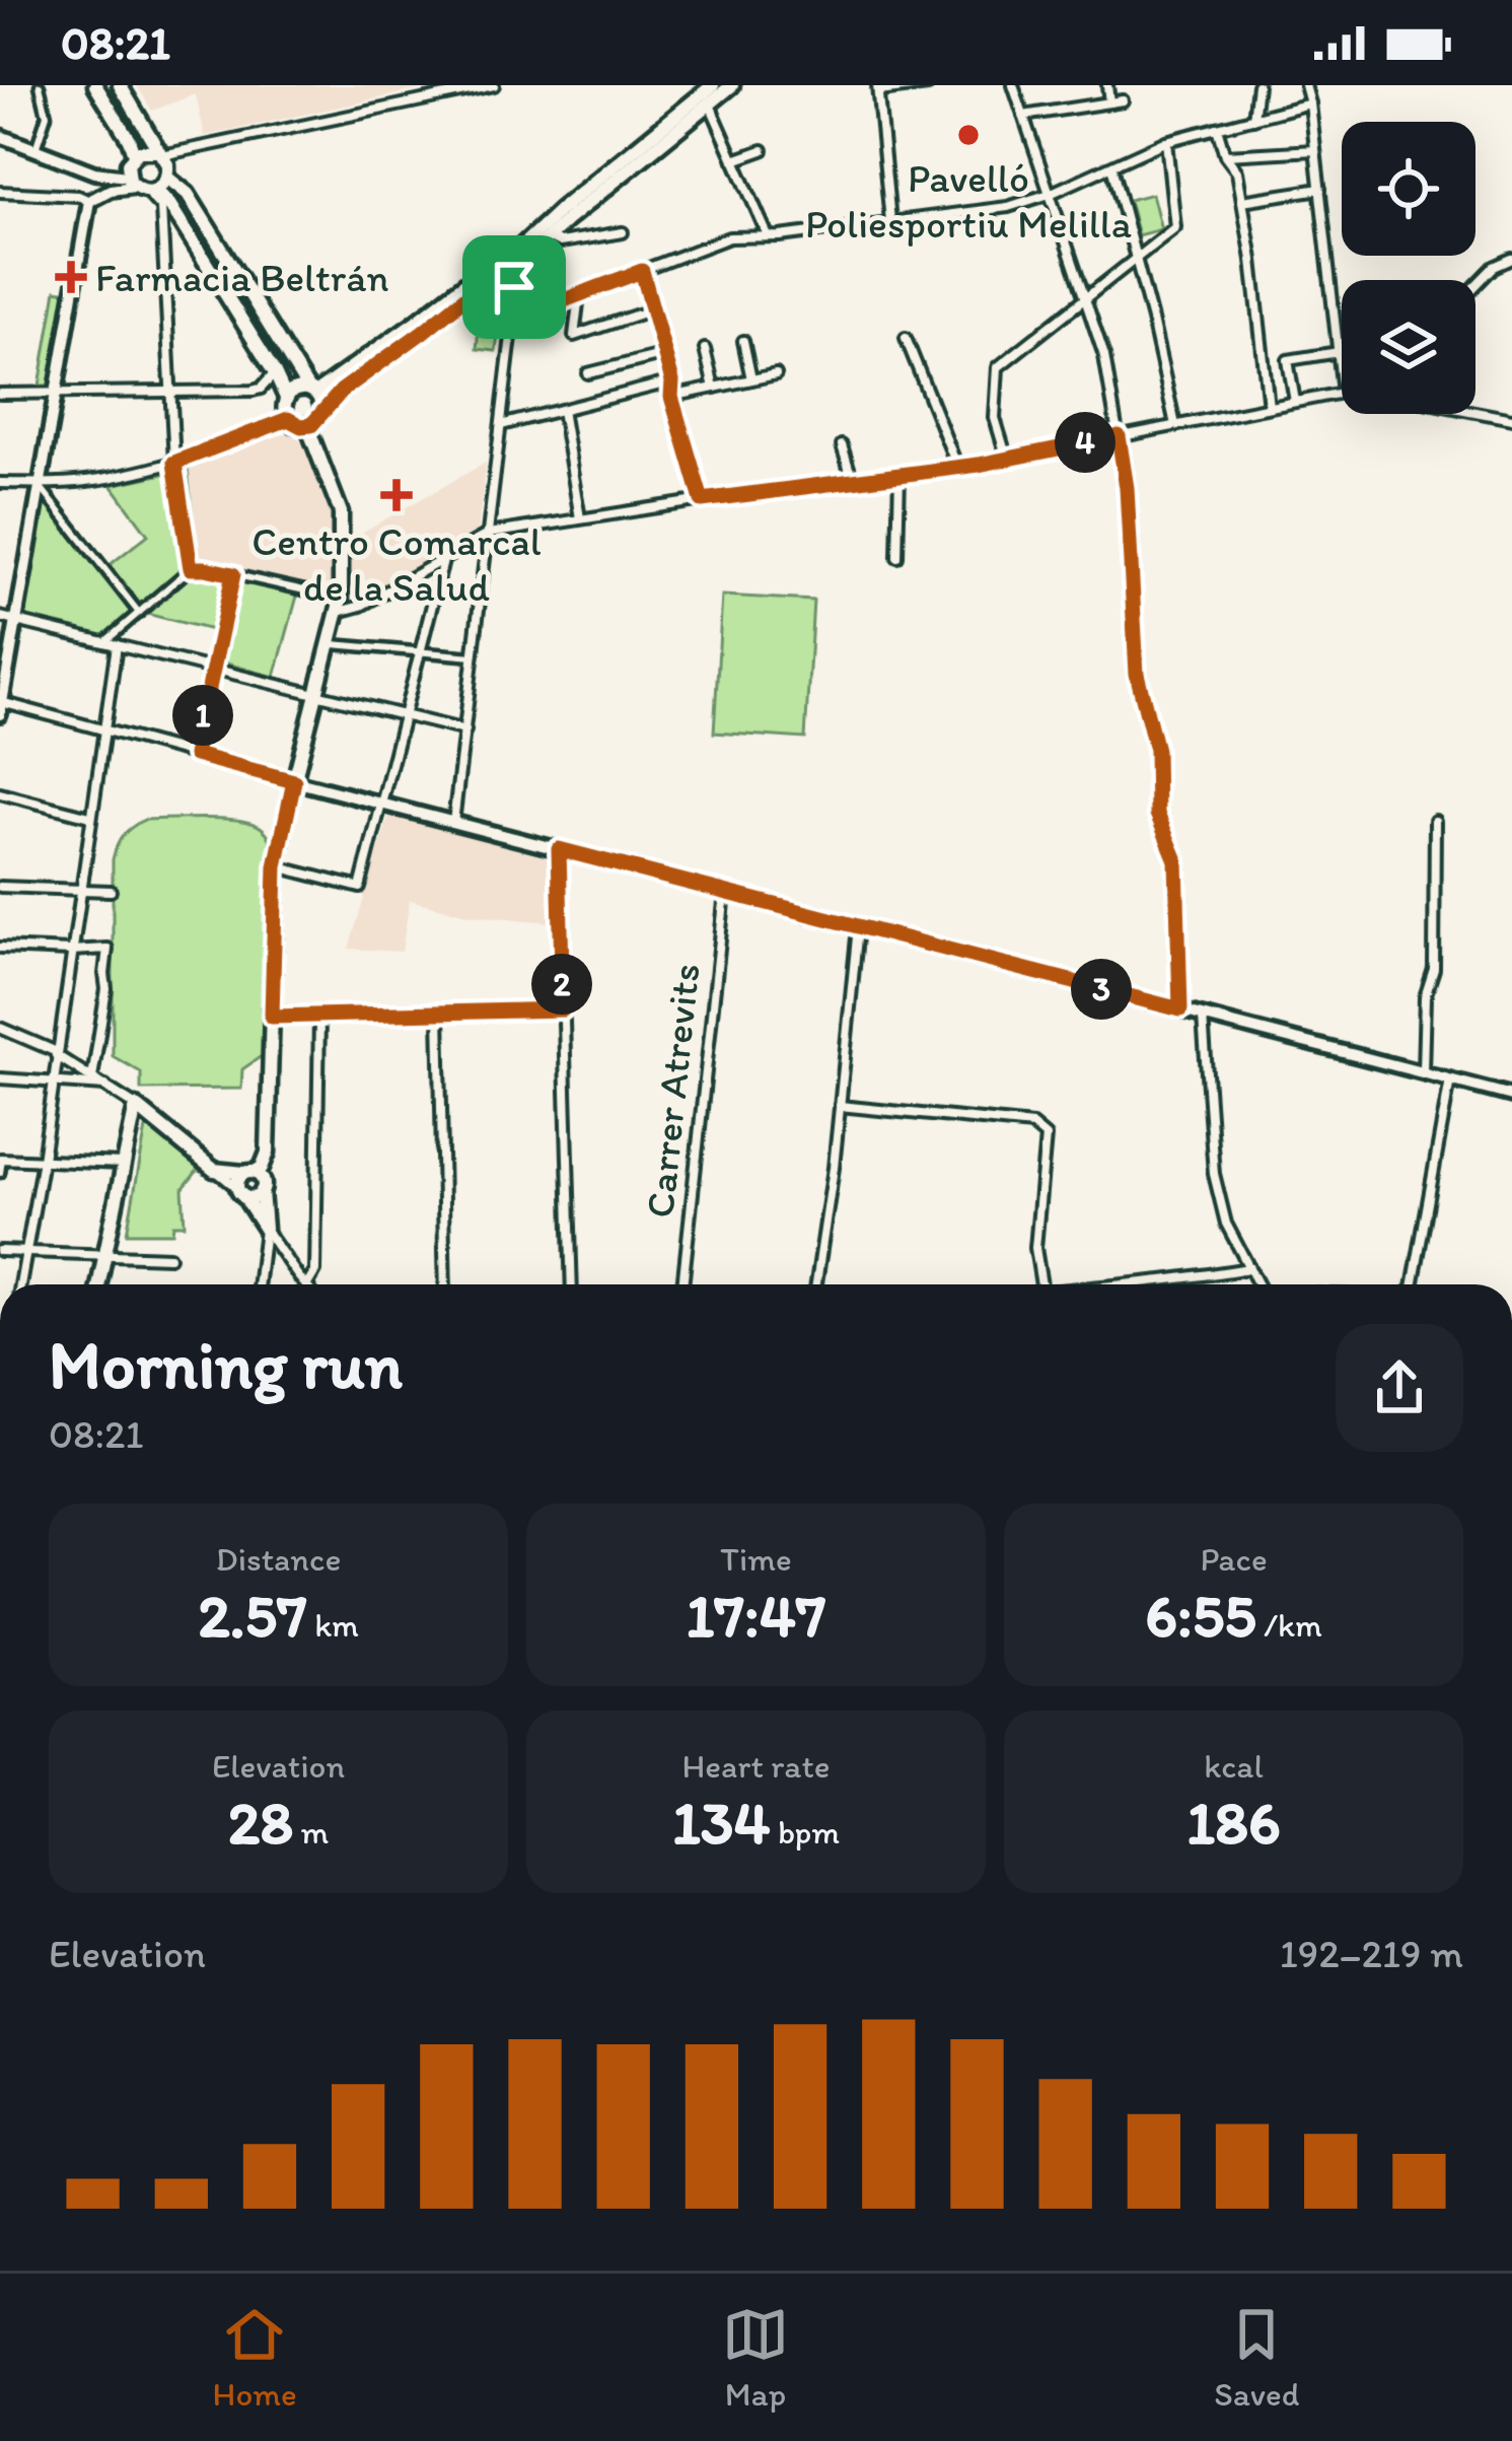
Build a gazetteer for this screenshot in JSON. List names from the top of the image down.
{
  "streets": {
    "street": ["Carrer Atrevits"]
  },
  "places": {
    "other": ["Pavelló Poliesportiu Melilla"],
    "health": ["Farmacia Beltrán", "Centro Comarcal de la Salud"]
  },
  "page": {
    "status": "08:21",
    "pins": [
      "4",
      "1",
      "2",
      "3"
    ],
    "heading": ["Morning run", "08:21"],
    "stats": [
      ["Distance", "2.57 km"],
      ["Time", "17:47"],
      ["Pace", "6:55 /km"],
      ["Elevation", "28 m"],
      ["Heart rate", "134 bpm"],
      ["kcal", "186"]
    ],
    "chart": ["Elevation", "192–219 m"],
    "tabs": ["Home", "Map", "Saved"]
  }
}
